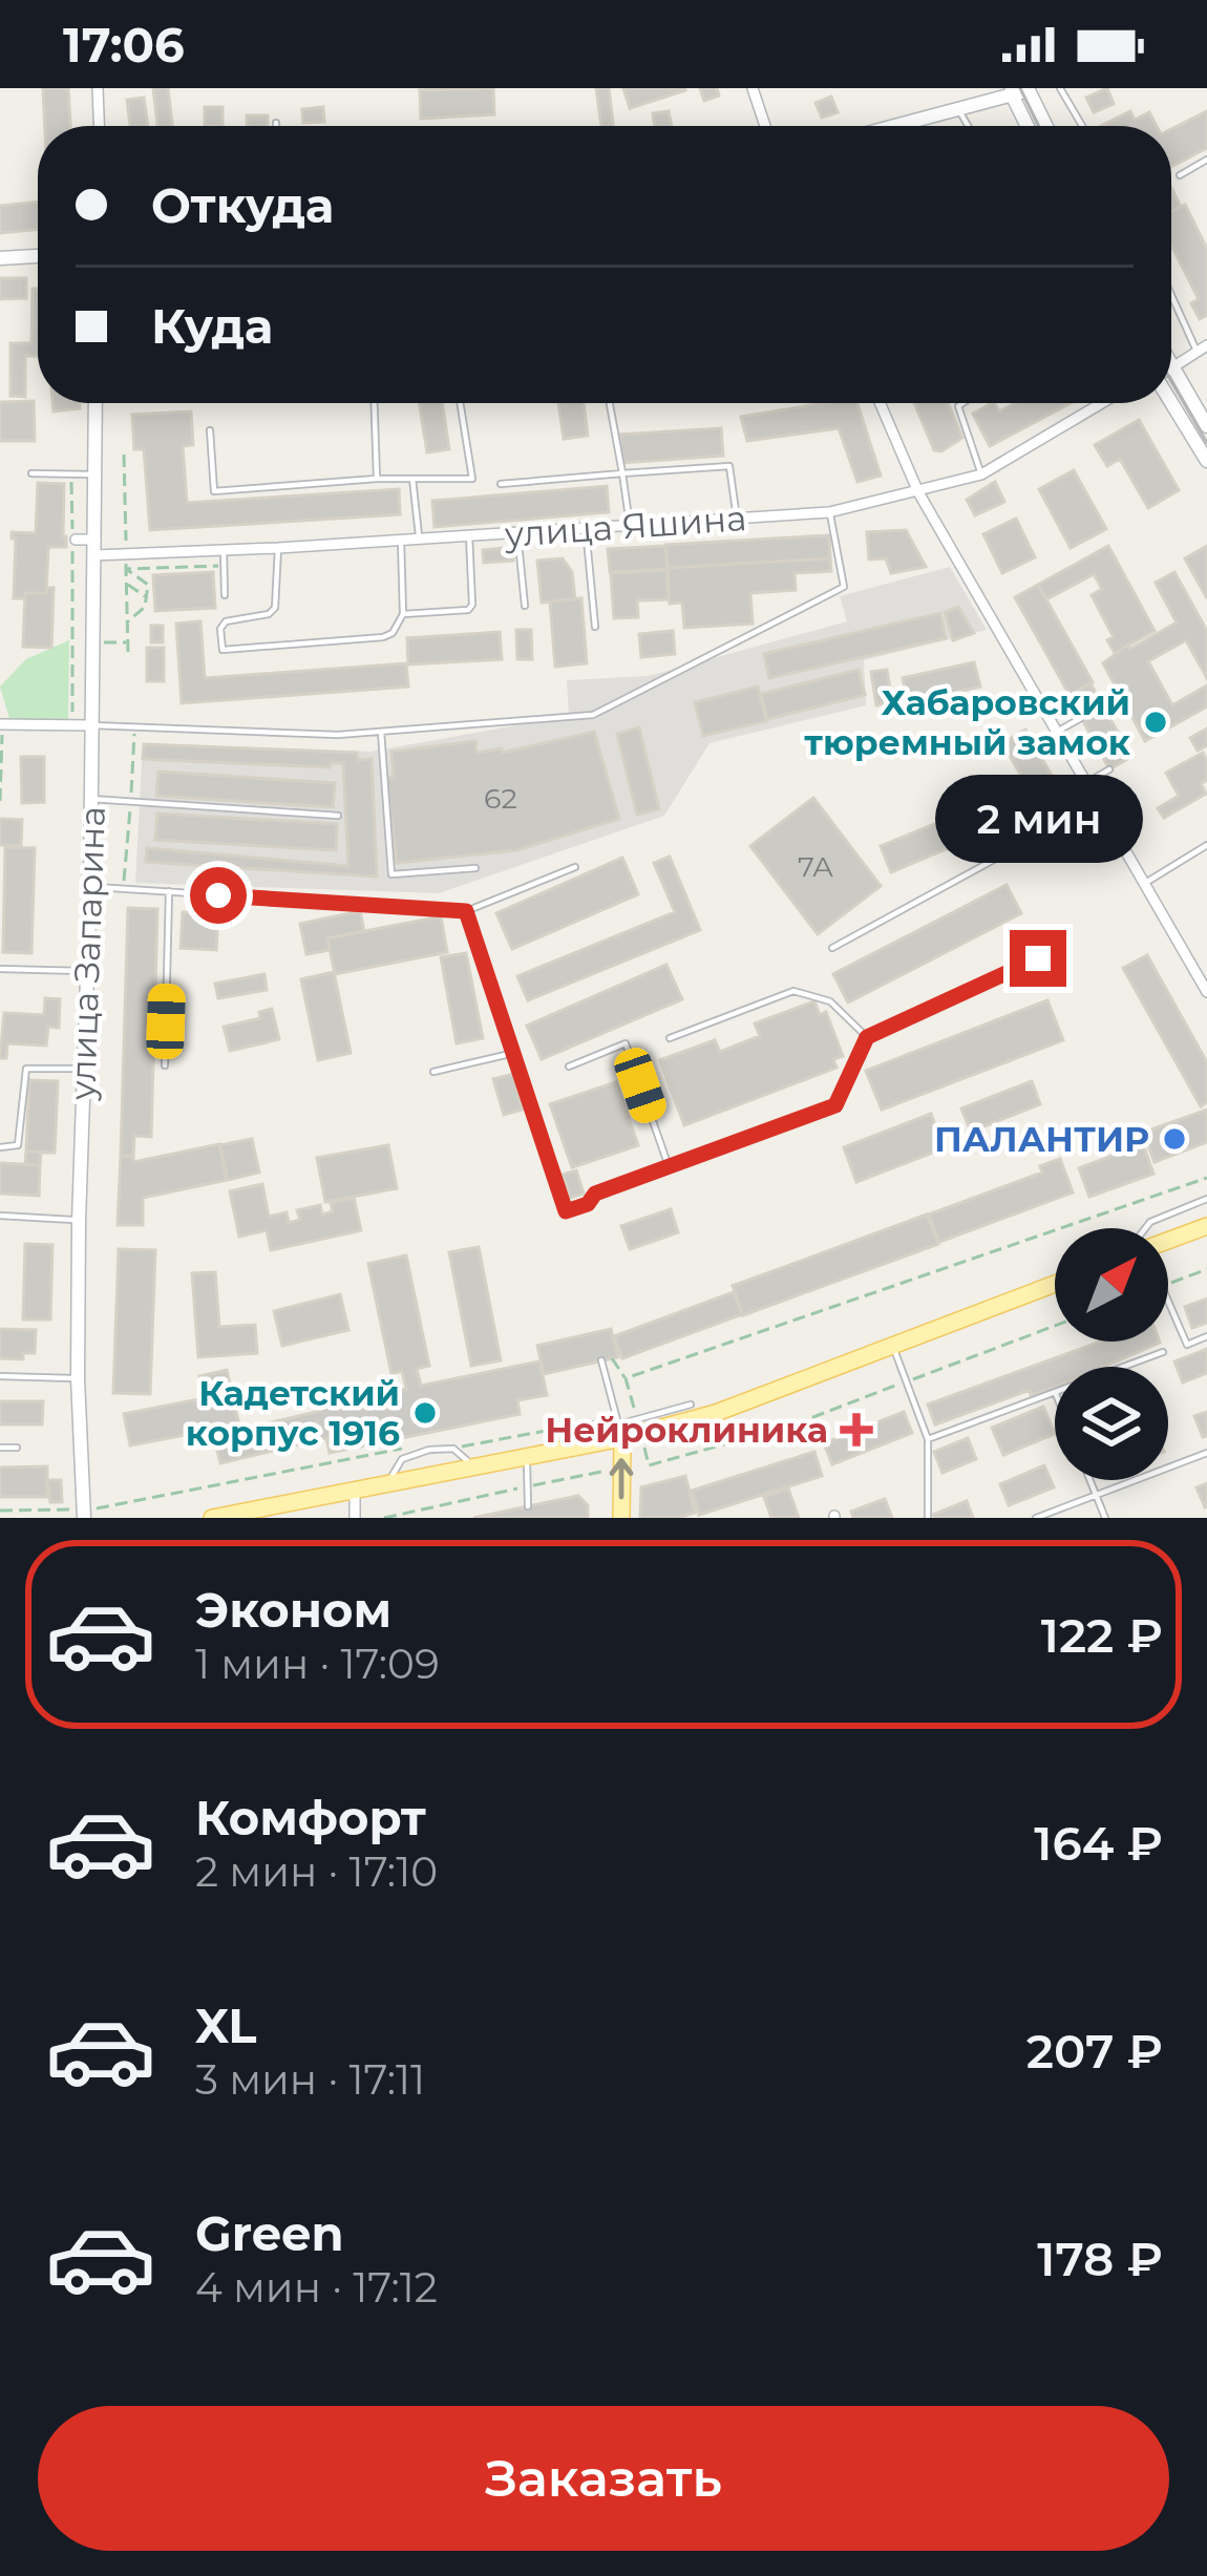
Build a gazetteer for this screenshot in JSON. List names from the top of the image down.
{
  "streets": {
    "street": ["улица Яшина", "улица Запарина"]
  },
  "crossings": [
    ["улица Яшина", "улица Запарина"]
  ],
  "places": {
    "other": ["Хабаровский тюремный замок", "ПАЛАНТИР", "Кадетский корпус 1916"],
    "health": ["Нейроклиника"]
  },
  "house_numbers": ["62", "7А"],
  "north": "top right",
  "page": {
    "status": "17:06",
    "banner": ["Откуда", "Куда"],
    "bubble": "2 мин",
    "list": [
      {
        "name": "Эконом",
        "note": "1 мин · 17:09",
        "value": "122 ₽"
      },
      {
        "name": "Комфорт",
        "note": "2 мин · 17:10",
        "value": "164 ₽"
      },
      {
        "name": "XL",
        "note": "3 мин · 17:11",
        "value": "207 ₽"
      },
      {
        "name": "Green",
        "note": "4 мин · 17:12",
        "value": "178 ₽"
      }
    ],
    "buttons": "Заказать"
  }
}
